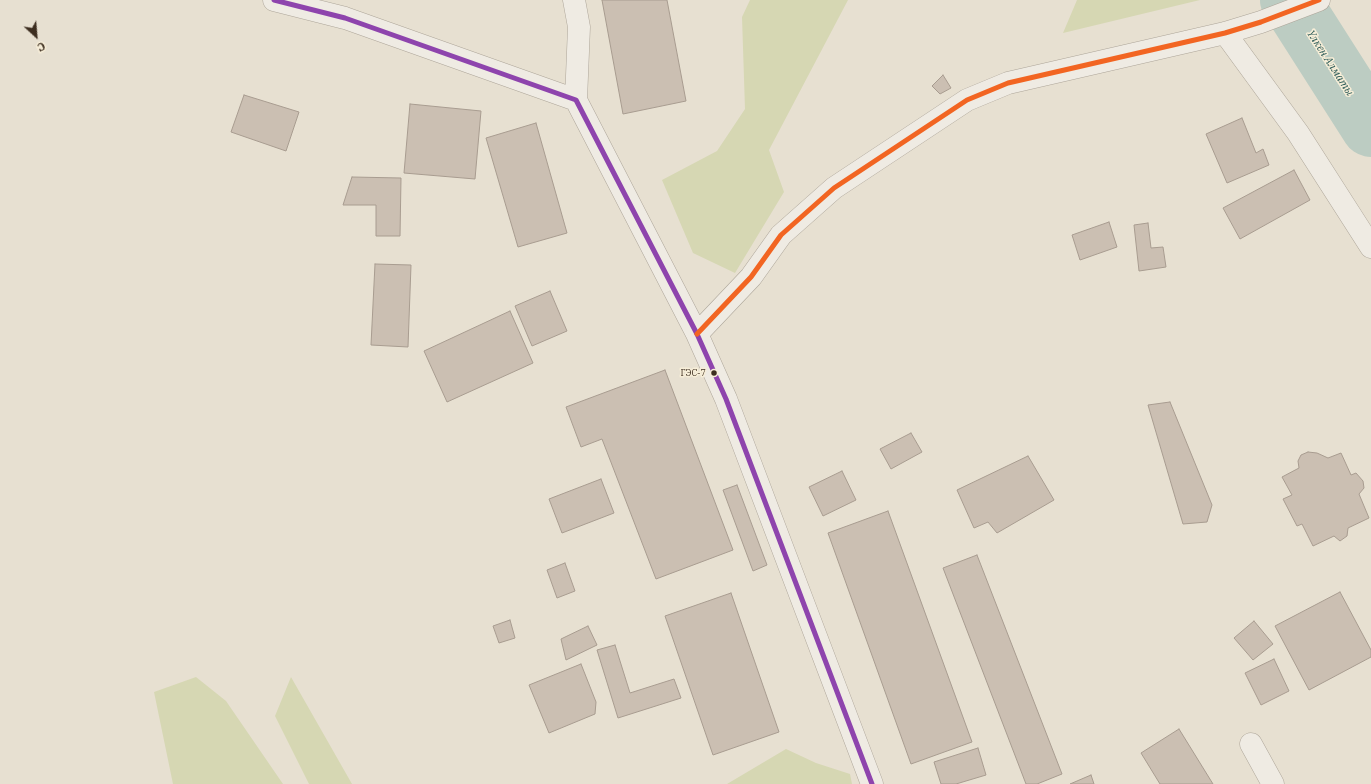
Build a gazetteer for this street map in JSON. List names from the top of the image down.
{
  "water": ["Үлкен Алматы"],
  "places": ["ГЭС-7"],
  "north": "bottom right"
}
